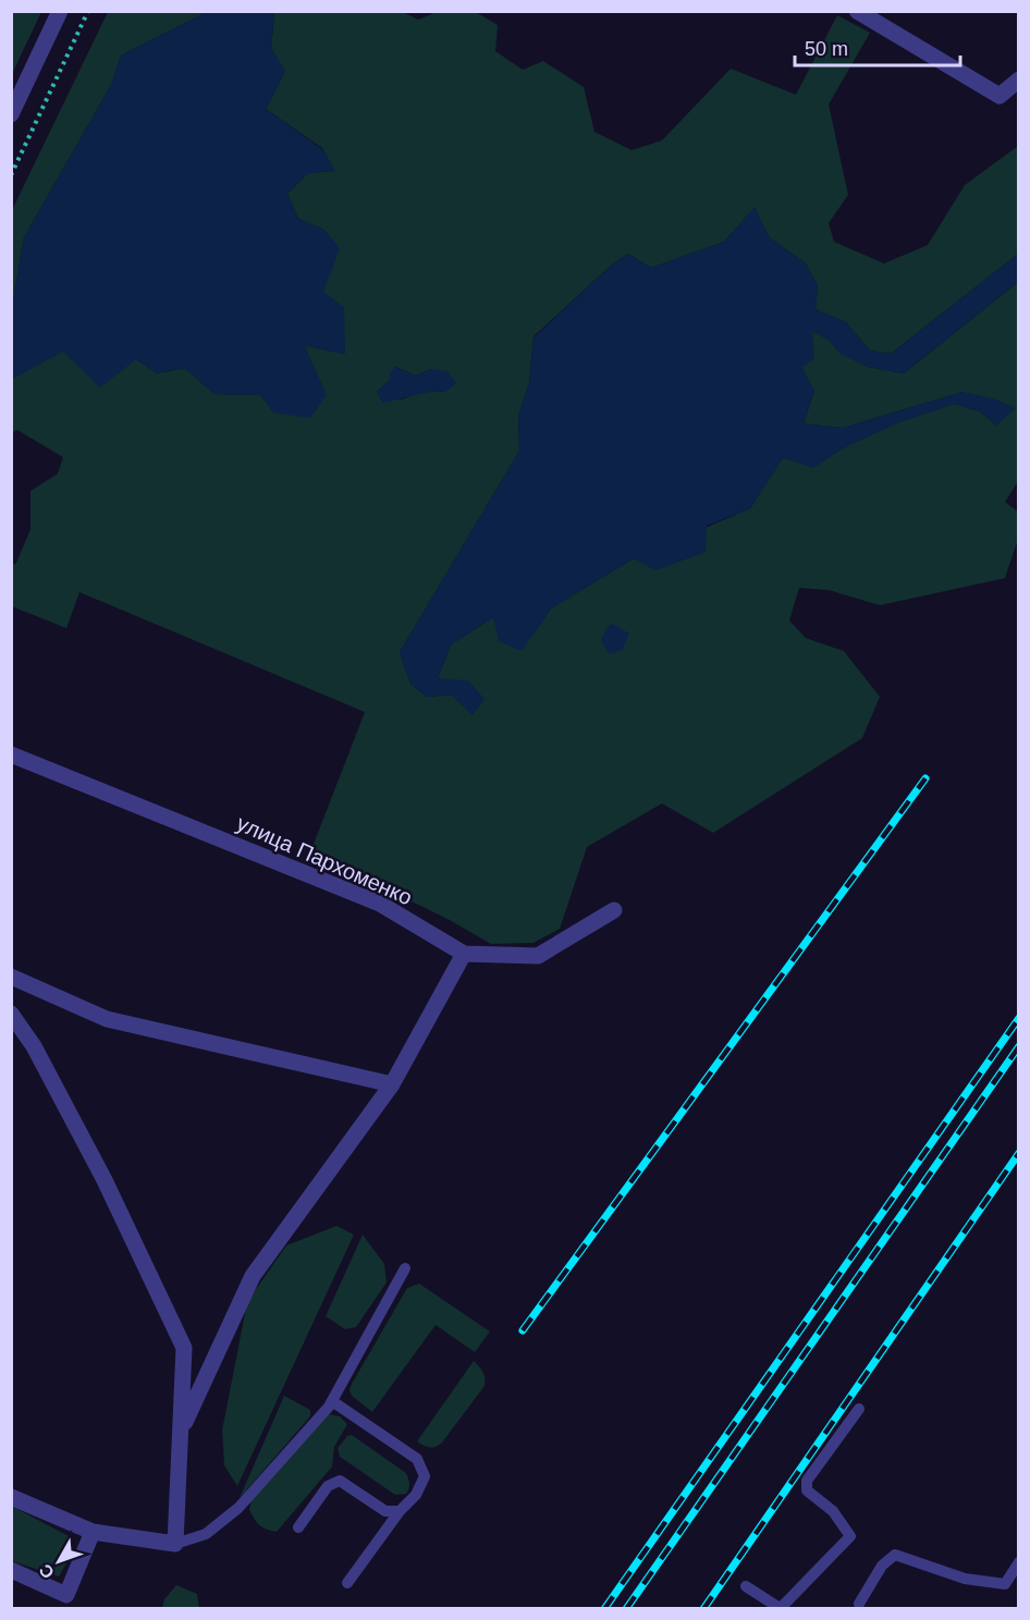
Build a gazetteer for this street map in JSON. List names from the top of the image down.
{
  "streets": {
    "street": ["улица Пархоменко"]
  },
  "scale_bar": "50 m",
  "north": "bottom left"
}
